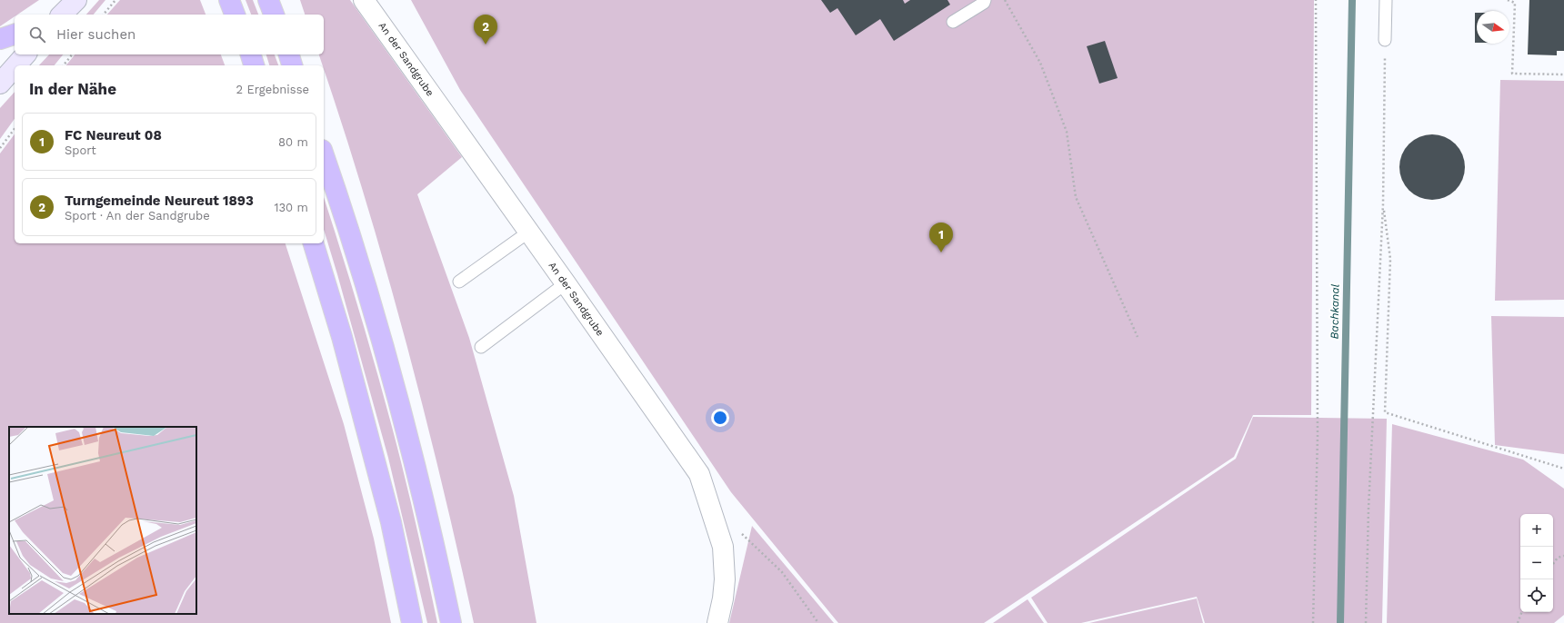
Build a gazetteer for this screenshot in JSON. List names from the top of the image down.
{
  "streets": {
    "street": ["An der Sandgrube"]
  },
  "water": ["Bachkanal"],
  "north": "right",
  "page": {
    "pins": ["2", "1"],
    "search": "Hier suchen",
    "heading": ["In der Nähe", "2 Ergebnisse"],
    "list": [
      {
        "mark": "1",
        "name": "FC Neureut 08",
        "note": "Sport",
        "value": "80 m"
      },
      {
        "mark": "2",
        "name": "Turngemeinde Neureut 1893",
        "note": "Sport · An der Sandgrube",
        "value": "130 m"
      }
    ],
    "map_buttons": ["+", "−"]
  }
}
